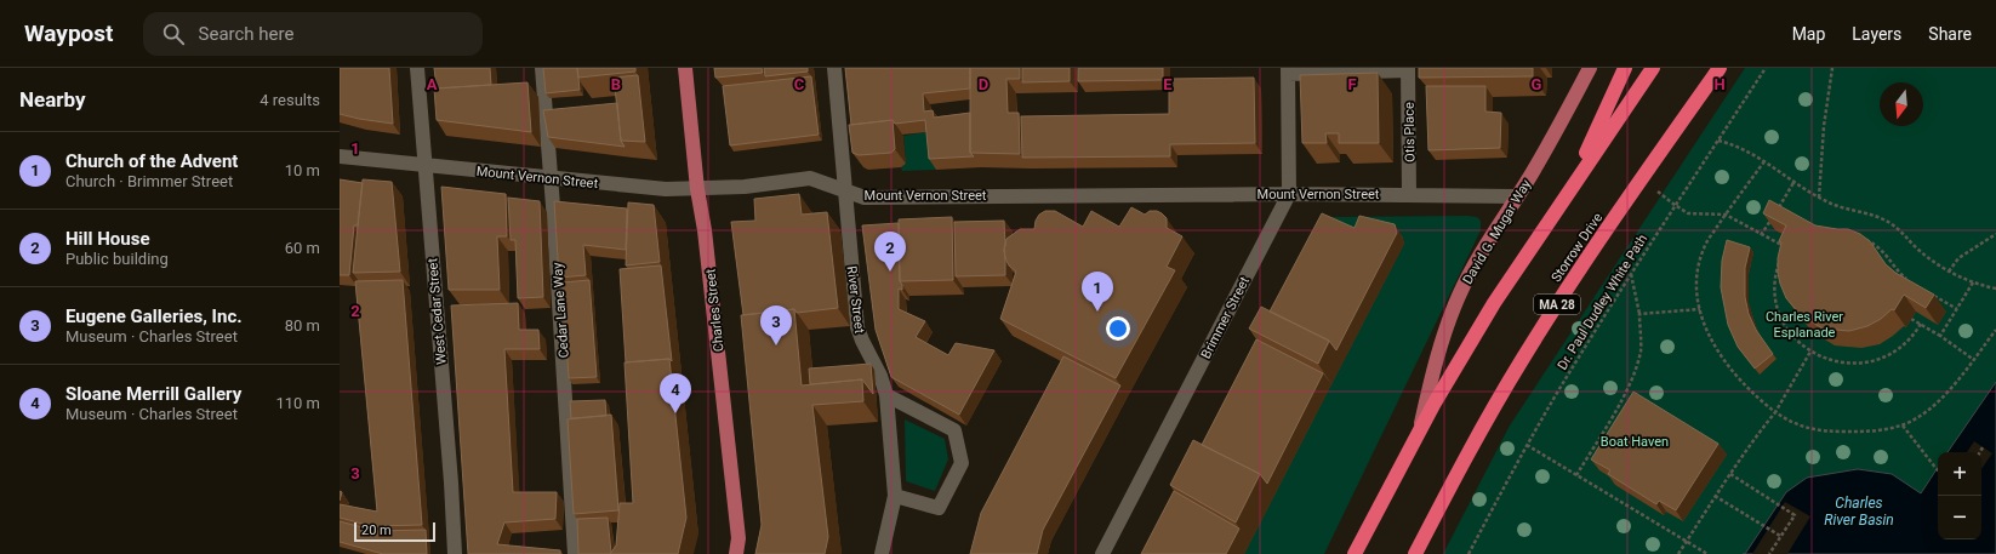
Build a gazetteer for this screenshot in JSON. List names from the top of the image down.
{
  "streets": {
    "highway": ["Storrow Drive", "MA 28"],
    "main road": ["David G. Mugar Way", "Charles Street"],
    "street": [
      "Otis Place",
      "Mount Vernon Street",
      "River Street",
      "Cedar Lane Way",
      "West Cedar Street",
      "Brimmer Street"
    ],
    "path": ["Dr. Paul Dudley White Path"]
  },
  "crossings": [
    ["Otis Place", "Mount Vernon Street"],
    ["Otis Place", "Brimmer Street"],
    ["Mount Vernon Street", "David G. Mugar Way"],
    ["Mount Vernon Street", "River Street"],
    ["Mount Vernon Street", "Cedar Lane Way"],
    ["Mount Vernon Street", "Charles Street"],
    ["Mount Vernon Street", "West Cedar Street"],
    ["Mount Vernon Street", "Brimmer Street"]
  ],
  "water": ["Charles River Basin"],
  "parks": ["Charles River Esplanade", "Boat Haven"],
  "scale_bar": "20 m",
  "north": "bottom",
  "page": {
    "header": "Waypost",
    "search": "Search here",
    "nav": ["Map", "Layers", "Share"],
    "heading": ["Nearby", "4 results"],
    "list": [
      {
        "mark": "1",
        "name": "Church of the Advent",
        "note": "Church · Brimmer Street",
        "value": "10 m"
      },
      {
        "mark": "2",
        "name": "Hill House",
        "note": "Public building",
        "value": "60 m"
      },
      {
        "mark": "3",
        "name": "Eugene Galleries, Inc.",
        "note": "Museum · Charles Street",
        "value": "80 m"
      },
      {
        "mark": "4",
        "name": "Sloane Merrill Gallery",
        "note": "Museum · Charles Street",
        "value": "110 m"
      }
    ],
    "pins": [
      "2",
      "1",
      "3",
      "4"
    ],
    "map_buttons": ["+", "−"],
    "scale": "20 m"
  },
  "grid": {
    "columns": [
      "A",
      "B",
      "C",
      "D",
      "E",
      "F",
      "G",
      "H"
    ],
    "rows": ["1", "2", "3"]
  }
}
